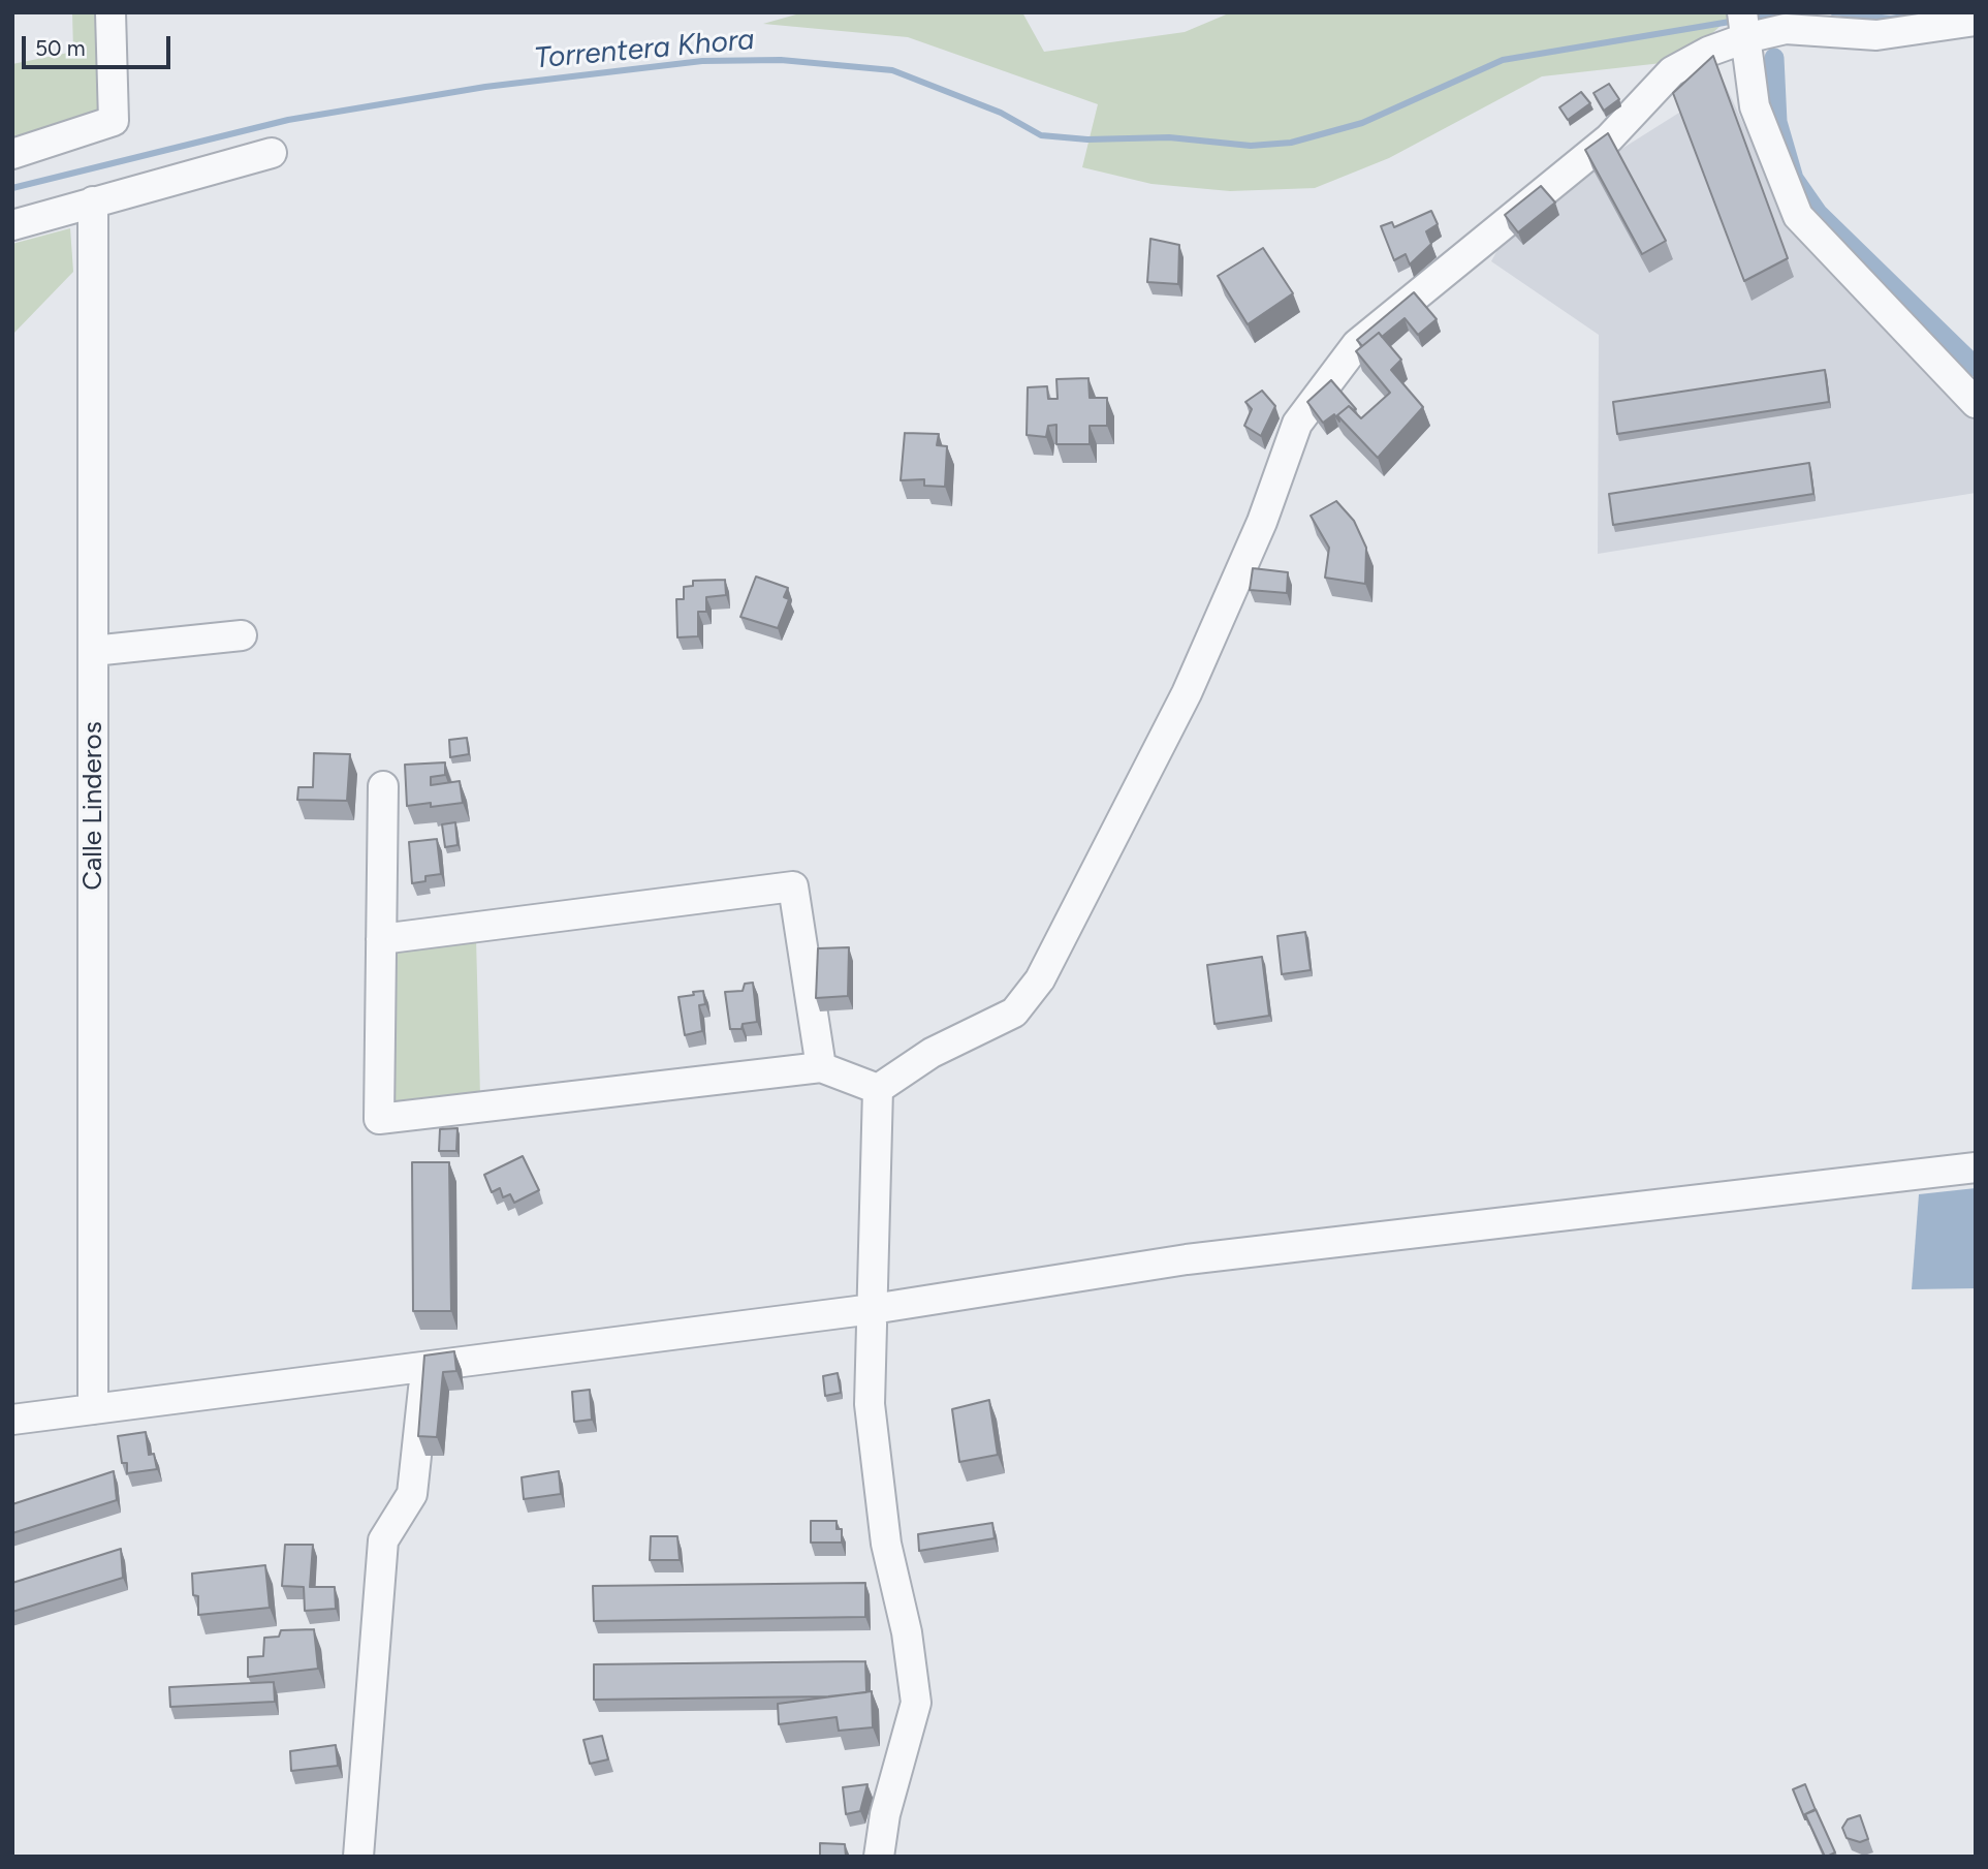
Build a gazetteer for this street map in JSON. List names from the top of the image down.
{
  "streets": {
    "street": ["Calle Linderos"]
  },
  "water": ["Torrentera Khora"],
  "scale_bar": "50 m"
}
